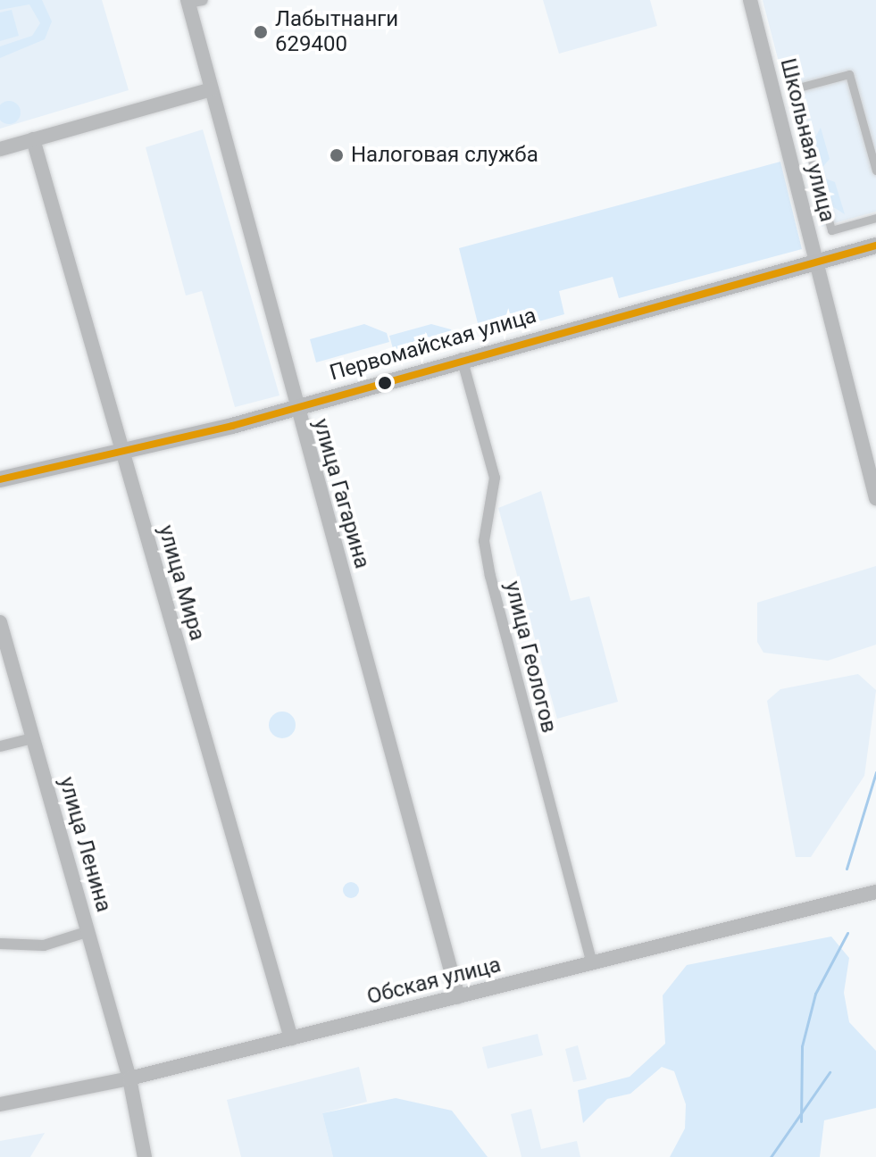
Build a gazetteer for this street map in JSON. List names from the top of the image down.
{
  "streets": {
    "main road": ["Первомайская улица"],
    "street": [
      "Школьная улица",
      "улица Гагарина",
      "улица Мира",
      "улица Геологов",
      "улица Ленина",
      "Обская улица"
    ]
  },
  "crossings": [
    ["Школьная улица", "Первомайская улица"],
    ["Первомайская улица", "улица Гагарина"],
    ["Первомайская улица", "улица Мира"],
    ["Первомайская улица", "улица Геологов"],
    ["улица Гагарина", "Обская улица"],
    ["улица Мира", "Обская улица"],
    ["улица Геологов", "Обская улица"],
    ["улица Ленина", "Обская улица"]
  ],
  "places": ["Лабытнанги 629400", "Налоговая служба"]
}
